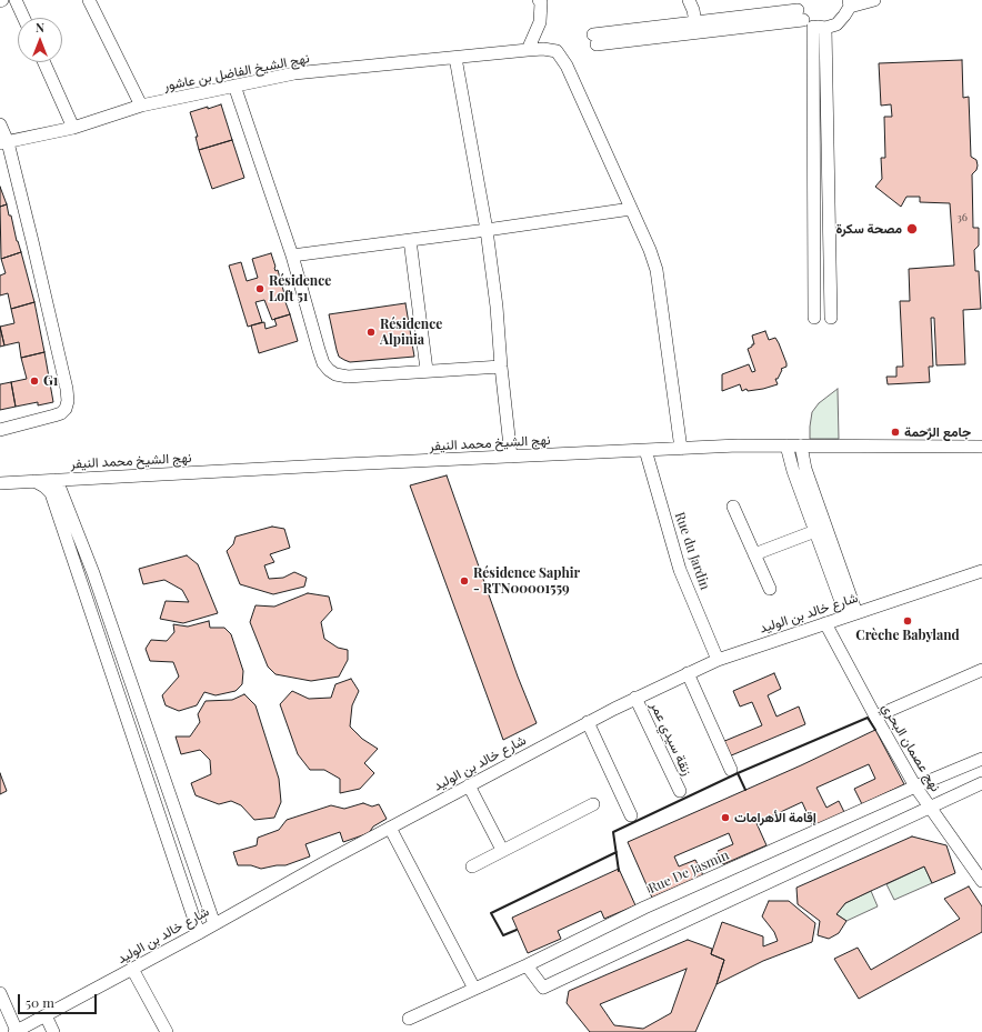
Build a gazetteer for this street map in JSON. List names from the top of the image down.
{
  "streets": {
    "street": [
      "نهج الشيخ الفاضل بن عاشور",
      "نهج الشيخ محمد النيفر",
      "Rue du Jardin",
      "شارع خالد بن الوليد",
      "زنقة سيدي عمر",
      "نهج عصمان البحري",
      "Rue De Jasmin"
    ]
  },
  "crossings": [
    ["نهج الشيخ محمد النيفر", "Rue du Jardin"],
    ["Rue du Jardin", "شارع خالد بن الوليد"],
    ["شارع خالد بن الوليد", "زنقة سيدي عمر"],
    ["شارع خالد بن الوليد", "نهج عصمان البحري"],
    ["نهج عصمان البحري", "Rue De Jasmin"]
  ],
  "places": [
    "مصحة سكرة",
    "Résidence Loft 51",
    "Résidence Alpinia",
    "G1",
    "جامع الرٌحمة",
    "Résidence Saphir - RTN00001559",
    "Crèche Babyland",
    "إقامة الأهرامات"
  ],
  "house_numbers": ["36"],
  "scale_bar": "50 m",
  "north": "top"
}
